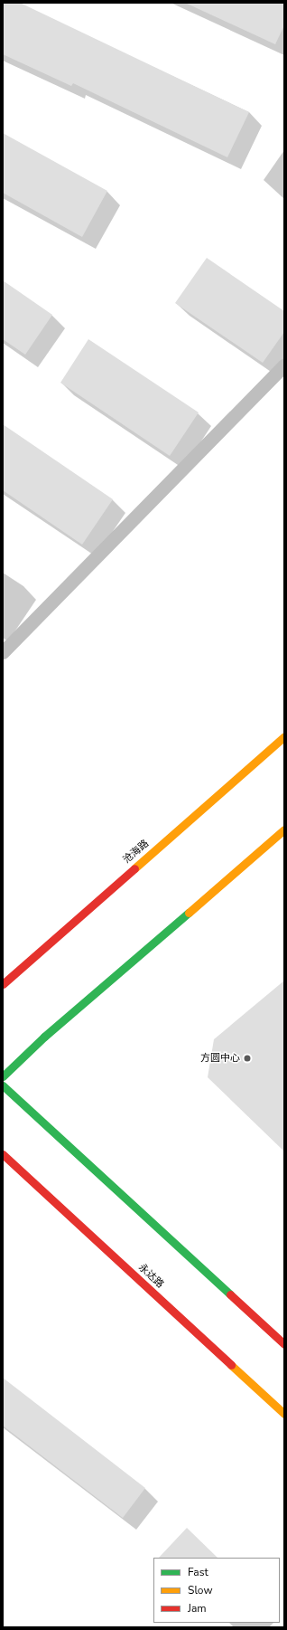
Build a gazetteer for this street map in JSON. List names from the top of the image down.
{
  "streets": {
    "main road": ["沧海路", "永达路"]
  },
  "places": ["方圆中心"],
  "legend": ["Fast", "Slow", "Jam"]
}
